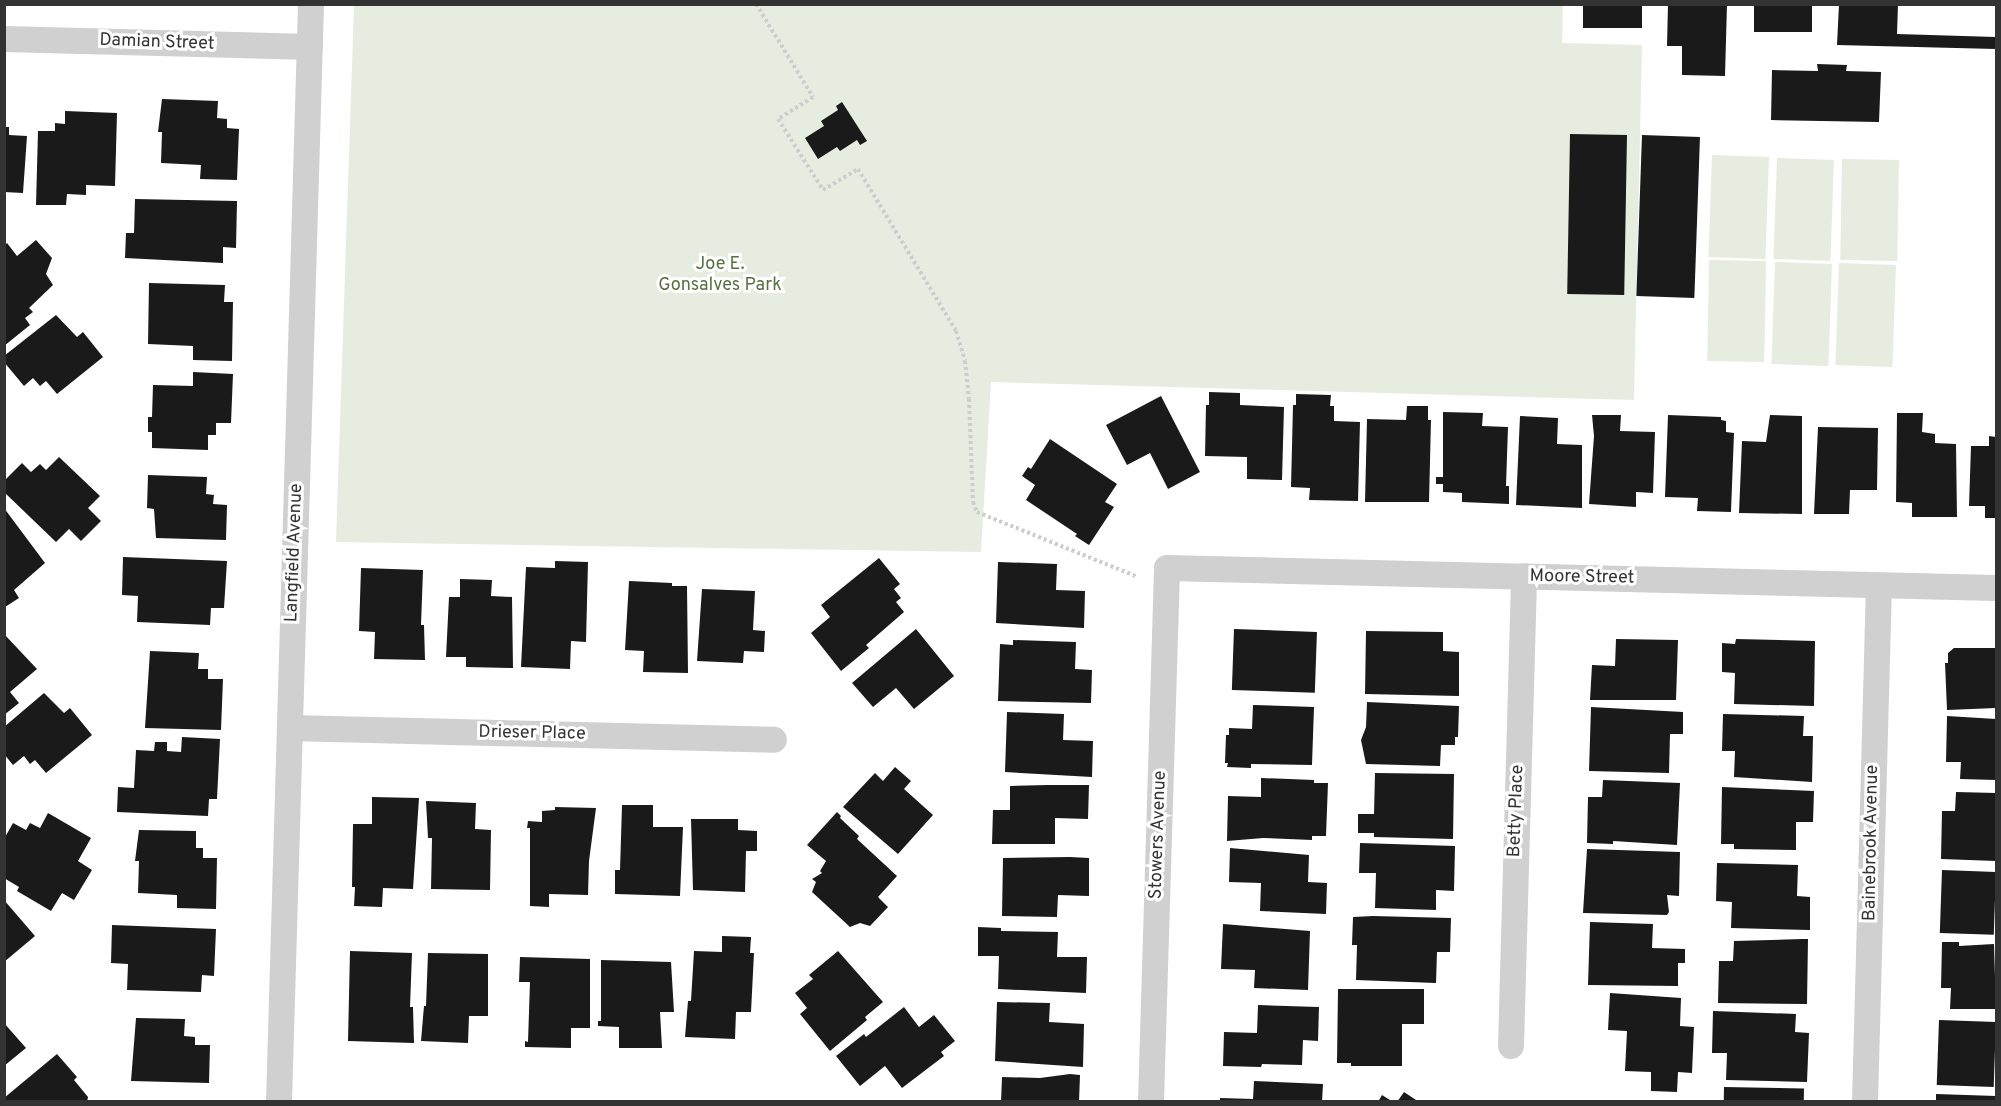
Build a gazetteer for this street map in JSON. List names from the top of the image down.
{
  "streets": {
    "street": [
      "Damian Street",
      "Langfield Avenue",
      "Moore Street",
      "Drieser Place",
      "Betty Place",
      "Stowers Avenue",
      "Bainebrook Avenue"
    ]
  },
  "crossings": [
    ["Damian Street", "Langfield Avenue"],
    ["Langfield Avenue", "Drieser Place"],
    ["Moore Street", "Betty Place"],
    ["Moore Street", "Stowers Avenue"],
    ["Moore Street", "Bainebrook Avenue"]
  ],
  "parks": ["Joe E. Gonsalves Park"]
}
